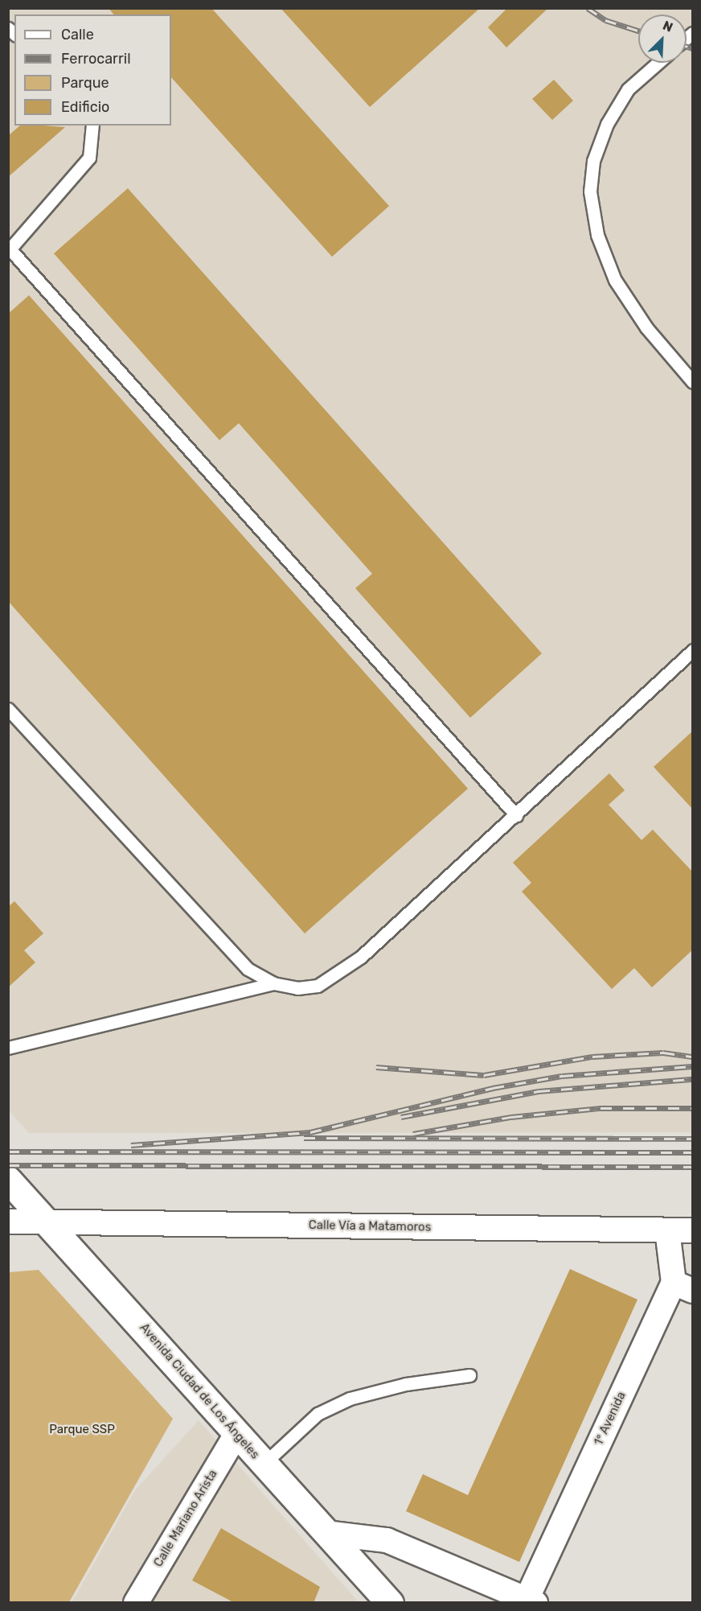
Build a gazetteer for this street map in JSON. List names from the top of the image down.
{
  "streets": {
    "street": [
      "Calle Vía a Matamoros",
      "Avenida Ciudad de Los Ángeles",
      "1° Avenida",
      "Calle Mariano Arista"
    ]
  },
  "crossings": [
    ["Calle Vía a Matamoros", "Avenida Ciudad de Los Ángeles"],
    ["Calle Vía a Matamoros", "1° Avenida"],
    ["Avenida Ciudad de Los Ángeles", "Calle Mariano Arista"]
  ],
  "parks": ["Parque SSP"],
  "legend": [
    "Calle",
    "Ferrocarril",
    "Parque",
    "Edificio"
  ],
  "north": "top right"
}
